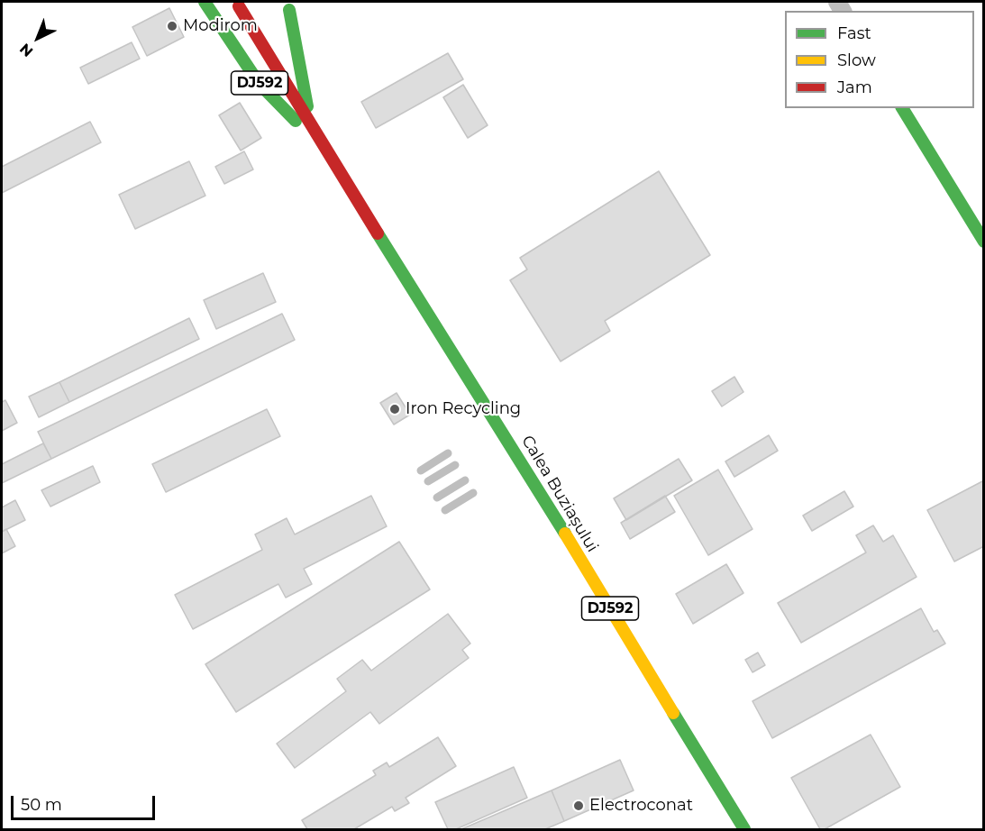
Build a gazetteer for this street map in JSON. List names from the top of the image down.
{
  "streets": {
    "main road": ["DJ592", "Calea Buziașului"]
  },
  "crossings": [
    ["DJ592", "Calea Buziașului"]
  ],
  "places": ["Modirom", "Iron Recycling", "Electroconat"],
  "legend": ["Fast", "Slow", "Jam"],
  "scale_bar": "50 m",
  "north": "bottom left"
}
